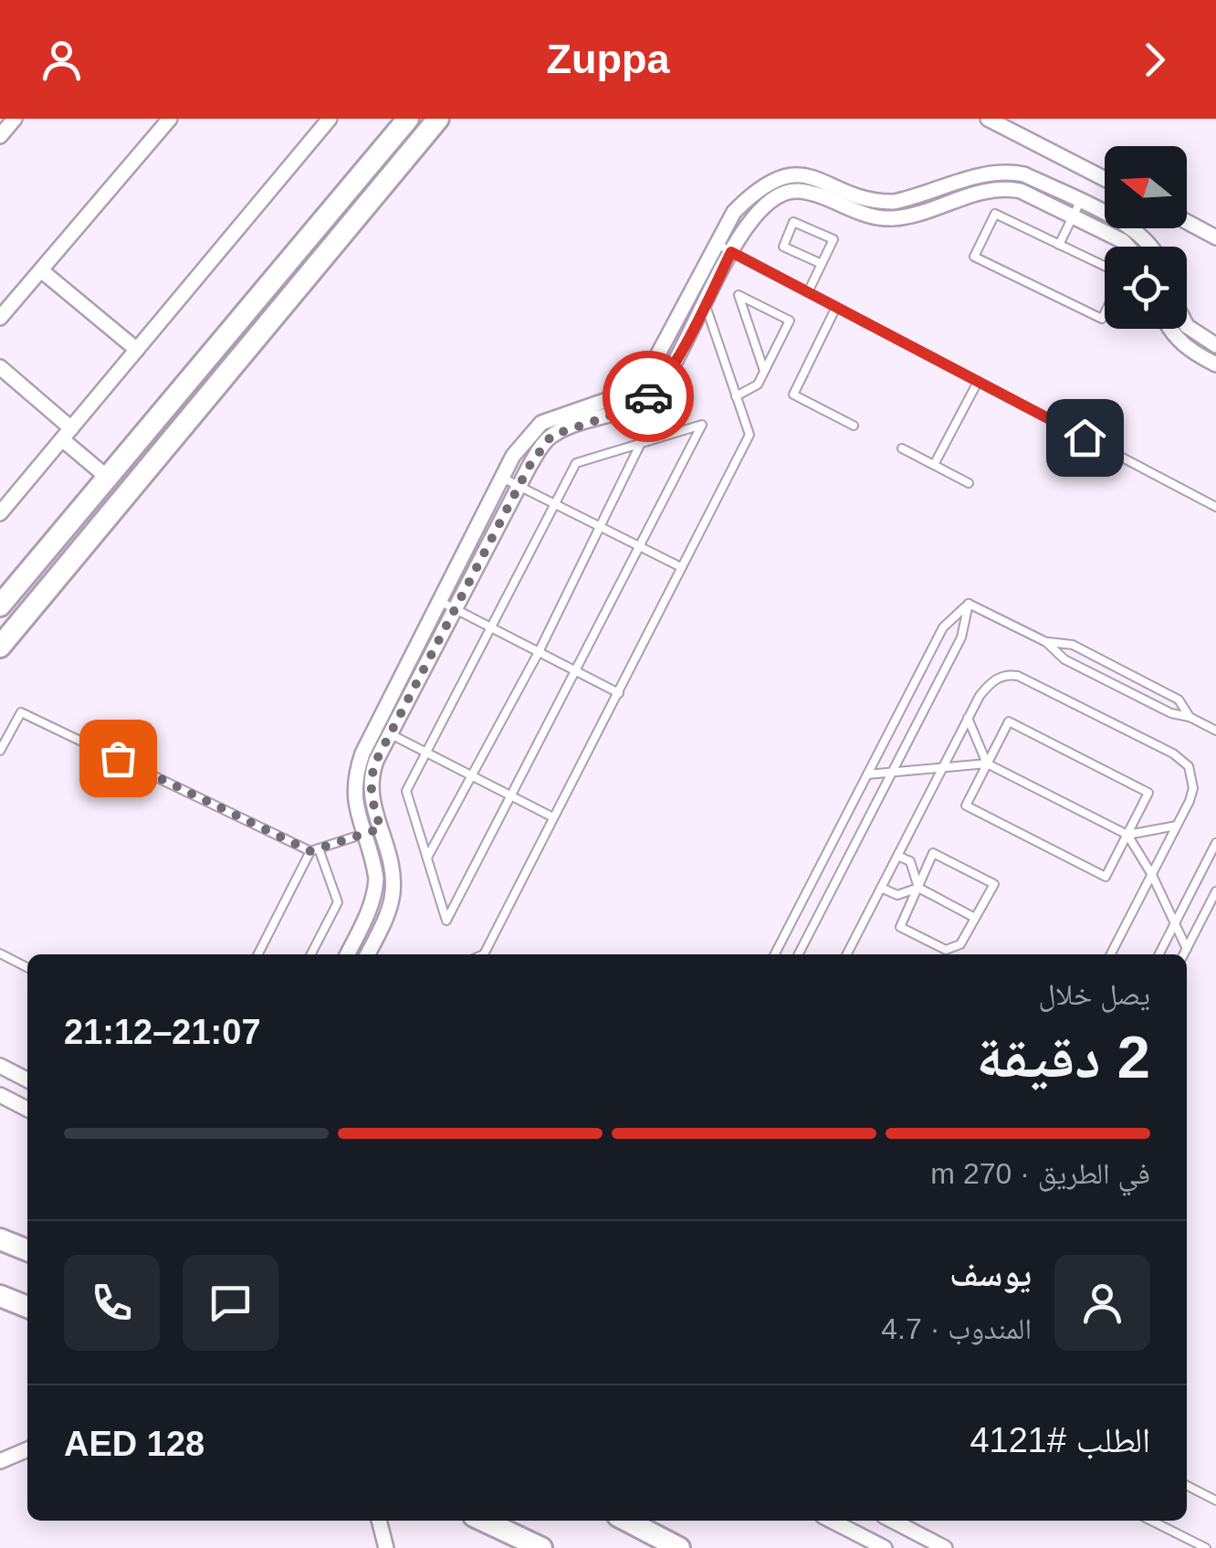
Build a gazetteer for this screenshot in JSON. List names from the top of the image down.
{
  "north": "left",
  "page": {
    "header": "Zuppa",
    "heading": ["2 دقيقة", "يصل خلال", "21:07–21:12"],
    "panel": [
      "يوسف",
      "المندوب · 4.7",
      "الطلب #4121",
      "AED 128"
    ],
    "bar": "في الطريق · 270 m"
  }
}
